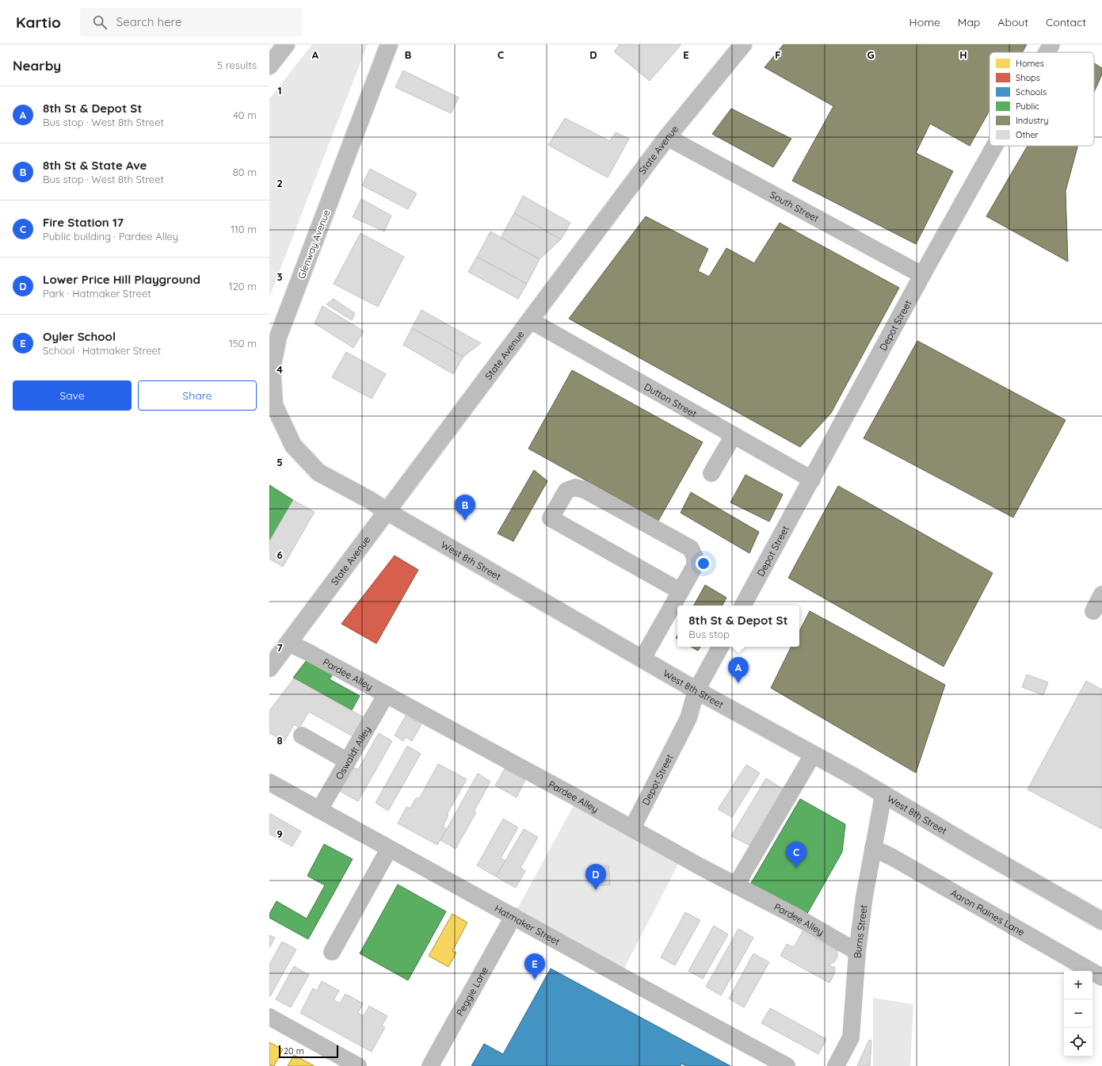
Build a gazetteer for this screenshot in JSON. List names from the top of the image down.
{
  "streets": {
    "street": [
      "State Avenue",
      "South Street",
      "Glenway Avenue",
      "Depot Street",
      "Dutton Street",
      "West 8th Street",
      "Pardee Alley",
      "Oswaldt Alley",
      "Aaron Raines Lane",
      "Hatmaker Street",
      "Burns Street",
      "Peggie Lane"
    ]
  },
  "crossings": [
    ["State Avenue", "South Street"],
    ["State Avenue", "Dutton Street"],
    ["State Avenue", "West 8th Street"],
    ["State Avenue", "Pardee Alley"],
    ["South Street", "Depot Street"],
    ["Glenway Avenue", "West 8th Street"],
    ["Depot Street", "Dutton Street"],
    ["Depot Street", "West 8th Street"],
    ["Depot Street", "Pardee Alley"],
    ["West 8th Street", "Burns Street"],
    ["Pardee Alley", "Oswaldt Alley"],
    ["Pardee Alley", "Burns Street"],
    ["Oswaldt Alley", "Hatmaker Street"],
    ["Aaron Raines Lane", "Burns Street"],
    ["Hatmaker Street", "Peggie Lane"]
  ],
  "legend": [
    "Homes",
    "Shops",
    "Schools",
    "Public",
    "Industry",
    "Other"
  ],
  "scale_bar": "20 m",
  "page": {
    "header": "Kartio",
    "search": "Search here",
    "nav": [
      "Home",
      "Map",
      "About",
      "Contact"
    ],
    "heading": ["Nearby", "5 results"],
    "list": [
      {
        "mark": "A",
        "name": "8th St & Depot St",
        "note": "Bus stop · West 8th Street",
        "value": "40 m"
      },
      {
        "mark": "B",
        "name": "8th St & State Ave",
        "note": "Bus stop · West 8th Street",
        "value": "80 m"
      },
      {
        "mark": "C",
        "name": "Fire Station 17",
        "note": "Public building · Pardee Alley",
        "value": "110 m"
      },
      {
        "mark": "D",
        "name": "Lower Price Hill Playground",
        "note": "Park · Hatmaker Street",
        "value": "120 m"
      },
      {
        "mark": "E",
        "name": "Oyler School",
        "note": "School · Hatmaker Street",
        "value": "150 m"
      }
    ],
    "buttons": ["Save", "Share"],
    "pins": [
      "B",
      "A",
      "C",
      "D",
      "E"
    ],
    "popup": ["8th St & Depot St", "Bus stop"],
    "map_buttons": ["+", "−"],
    "scale": "20 m"
  },
  "grid": {
    "columns": [
      "A",
      "B",
      "C",
      "D",
      "E",
      "F",
      "G",
      "H"
    ],
    "rows": [
      "1",
      "2",
      "3",
      "4",
      "5",
      "6",
      "7",
      "8",
      "9"
    ]
  }
}
